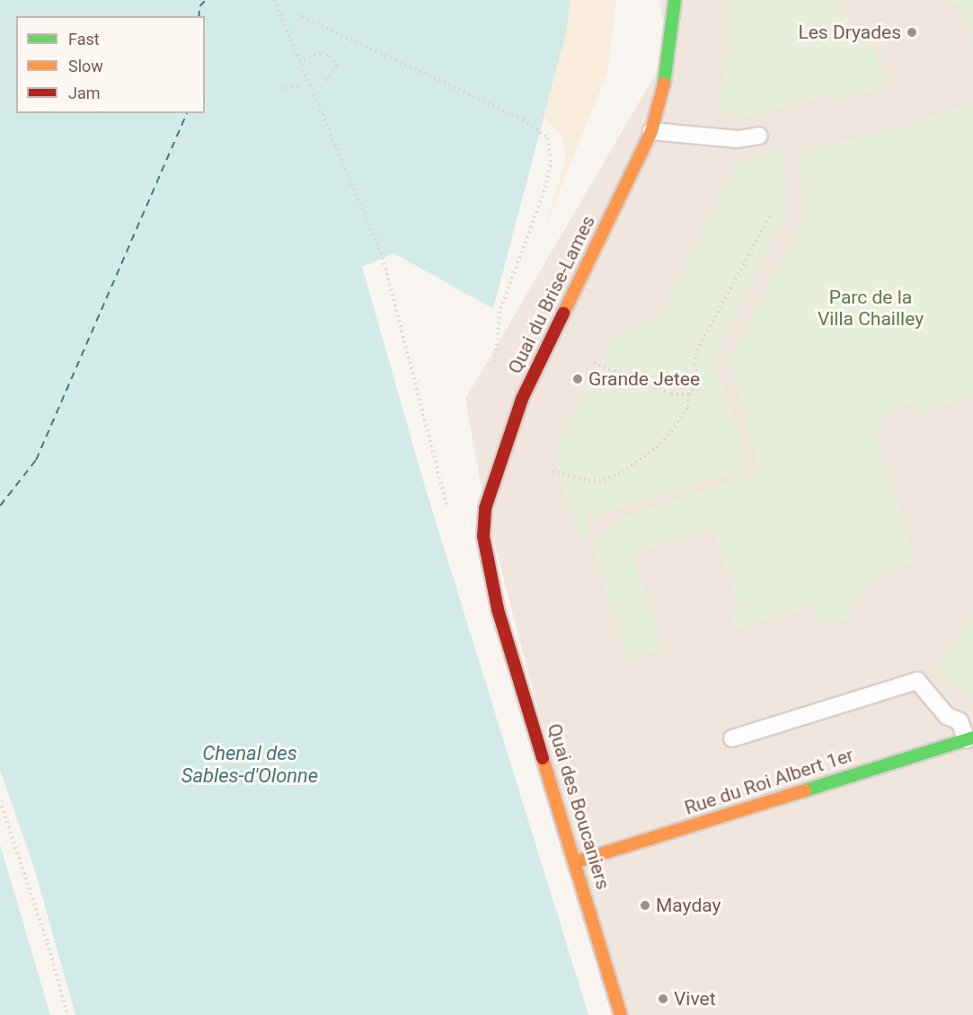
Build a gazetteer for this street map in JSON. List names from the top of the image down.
{
  "streets": {
    "street": ["Quai du Brise-Lames", "Rue du Roi Albert 1er", "Quai des Boucaniers"]
  },
  "crossings": [
    ["Quai du Brise-Lames", "Quai des Boucaniers"],
    ["Rue du Roi Albert 1er", "Quai des Boucaniers"]
  ],
  "water": ["Chenal des Sables-d'Olonne"],
  "parks": ["Parc de la Villa Chailley"],
  "places": [
    "Les Dryades",
    "Grande Jetee",
    "Mayday",
    "Vivet"
  ],
  "legend": ["Fast", "Slow", "Jam"]
}
